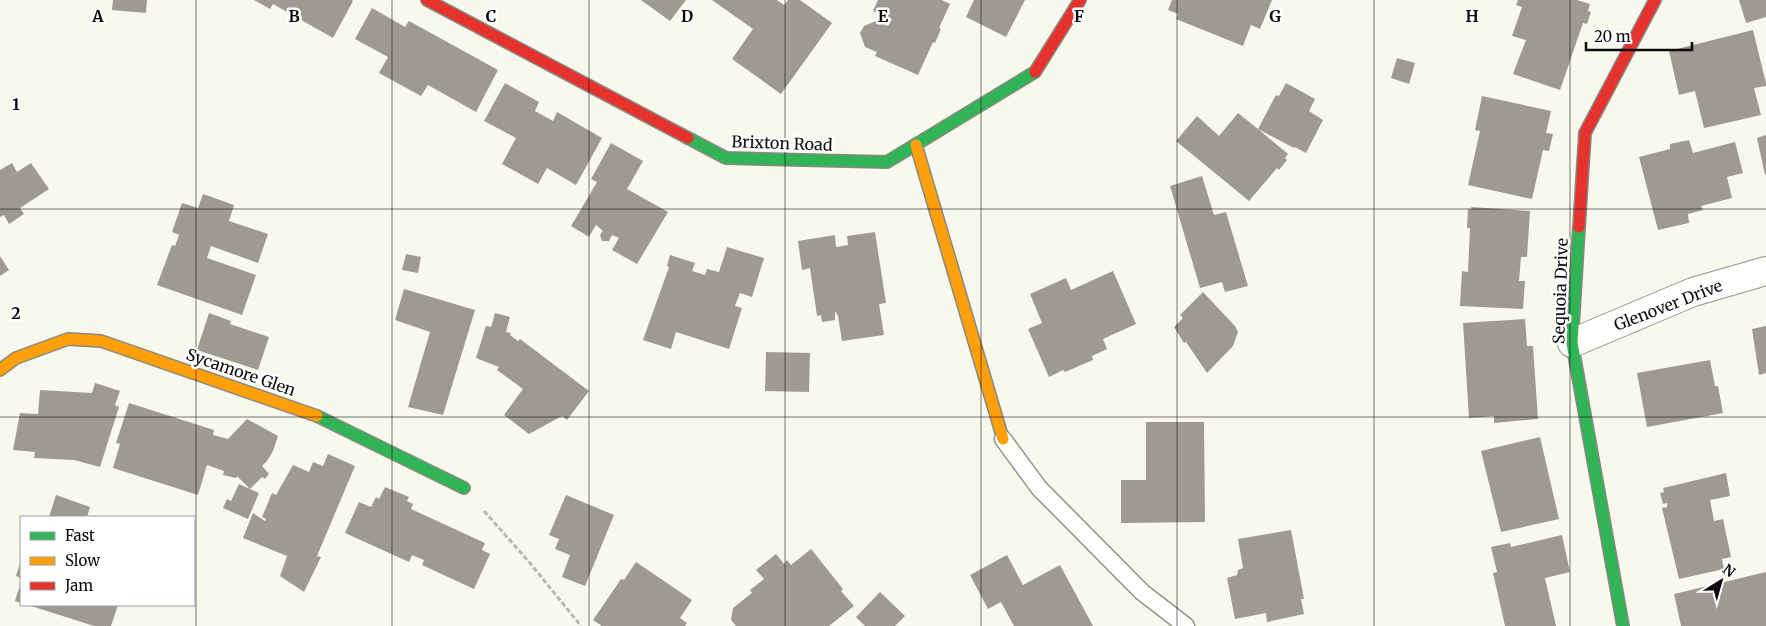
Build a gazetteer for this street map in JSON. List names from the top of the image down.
{
  "streets": {
    "street": [
      "Brixton Road",
      "Sequoia Drive",
      "Glenover Drive",
      "Sycamore Glen"
    ]
  },
  "crossings": [
    ["Sequoia Drive", "Glenover Drive"]
  ],
  "legend": ["Fast", "Slow", "Jam"],
  "scale_bar": "20 m",
  "north": "top right",
  "grid": {
    "columns": [
      "A",
      "B",
      "C",
      "D",
      "E",
      "F",
      "G",
      "H"
    ],
    "rows": ["1", "2"]
  }
}
